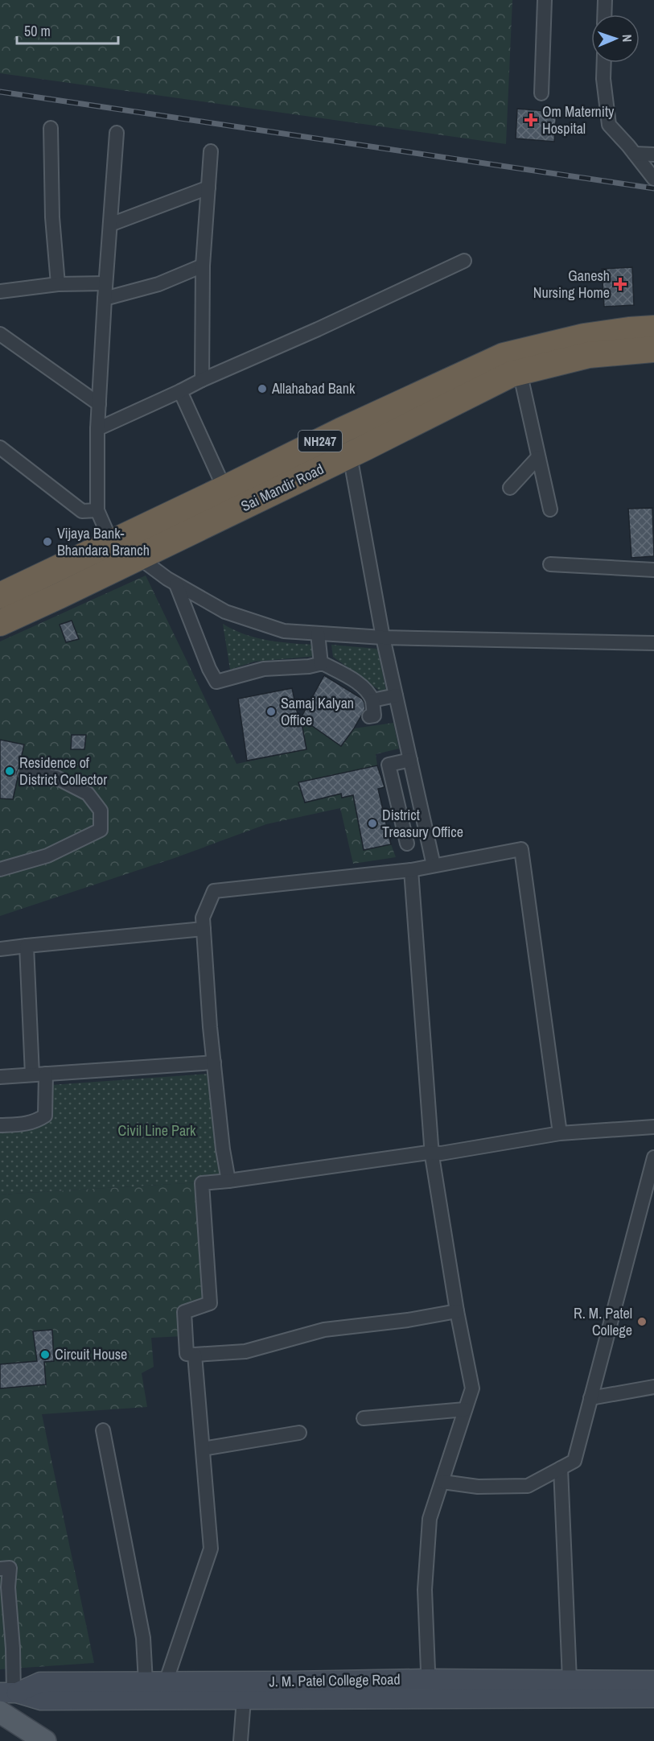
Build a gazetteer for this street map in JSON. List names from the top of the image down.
{
  "streets": {
    "highway": ["NH247", "Sai Mandir Road"],
    "main road": ["J. M. Patel College Road"]
  },
  "parks": ["Civil Line Park"],
  "places": {
    "health": ["Om Maternity Hospital", "Ganesh Nursing Home"],
    "other": [
      "Allahabad Bank",
      "Vijaya Bank- Bhandara Branch",
      "Samaj Kalyan Office",
      "Residence of District Collector",
      "District Treasury Office",
      "R. M. Patel College",
      "Circuit House"
    ]
  },
  "scale_bar": "50 m",
  "north": "right"
}
